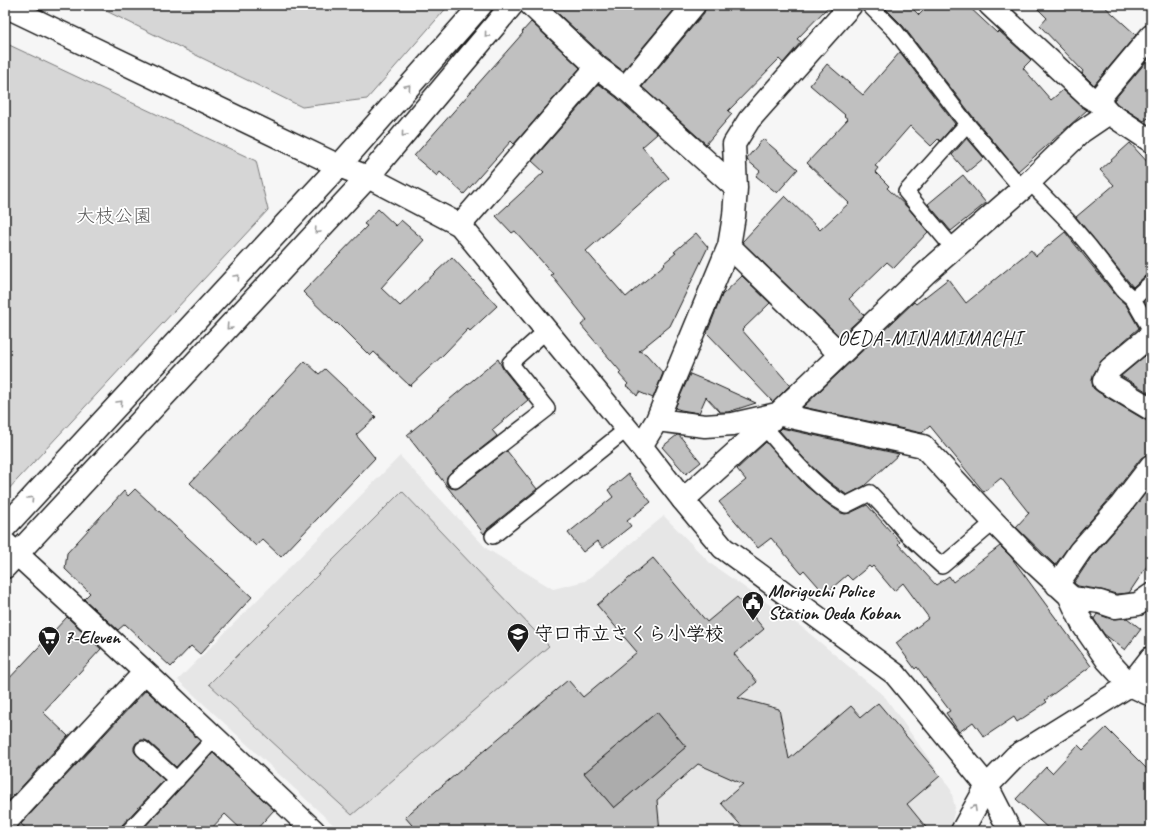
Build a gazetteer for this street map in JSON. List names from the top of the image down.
{
  "districts": ["OEDA-MINAMIMACHI"],
  "parks": ["大枝公園"],
  "places": {
    "public building": ["Moriguchi Police Station Oeda Koban"],
    "school or university": ["守口市立さくら小学校"],
    "supermarket": ["7-Eleven"]
  }
}
